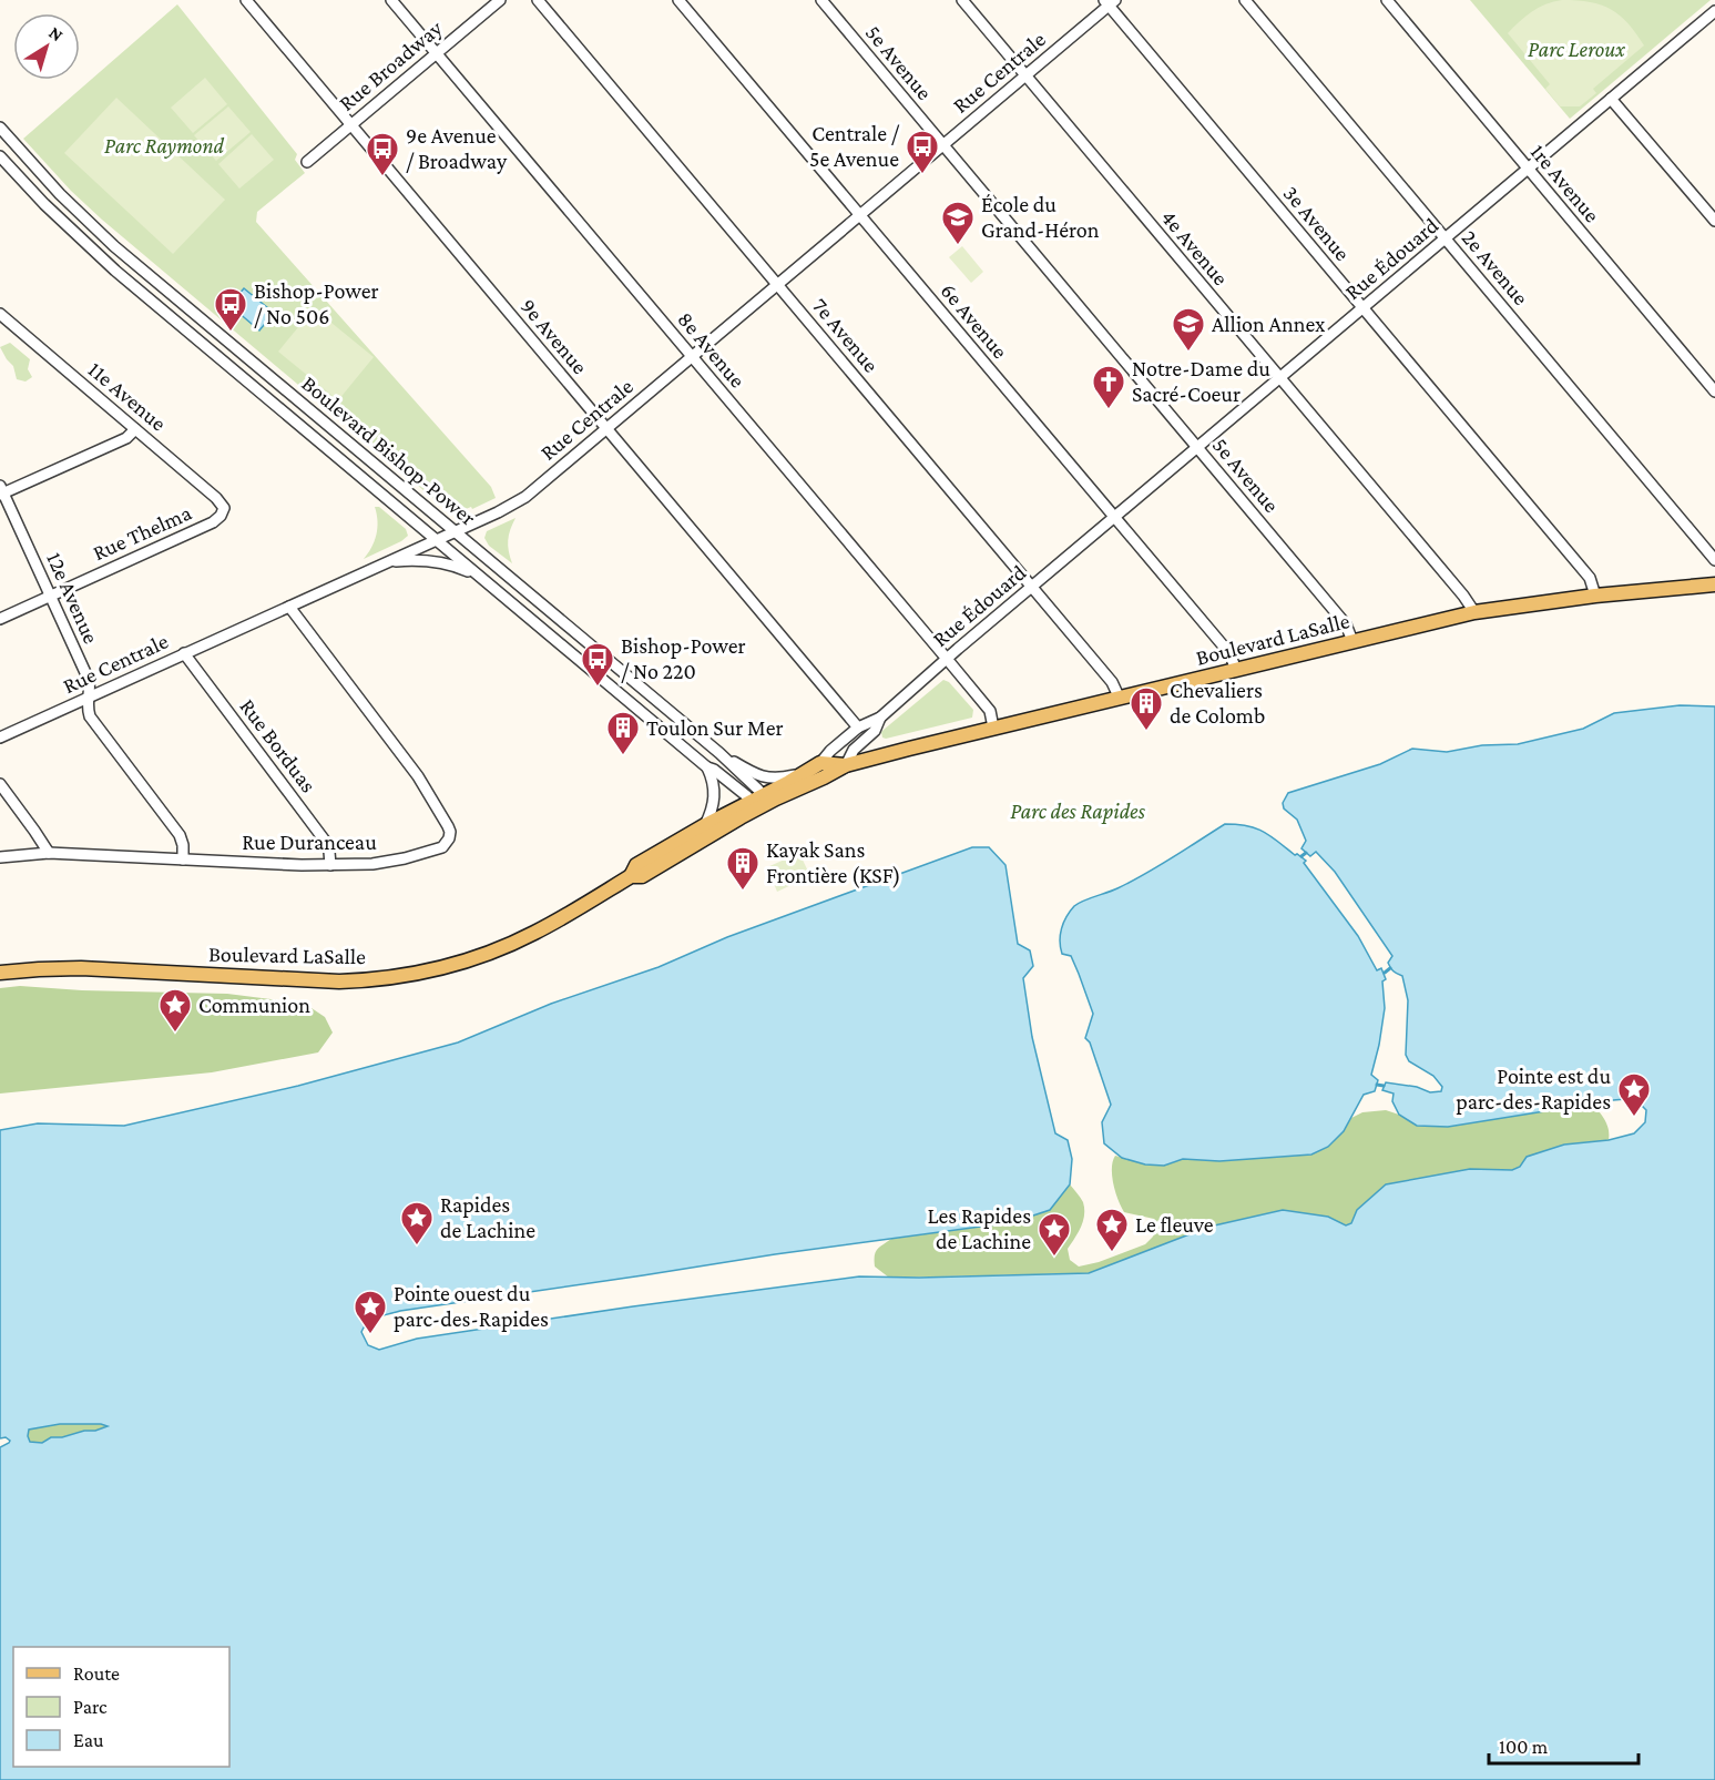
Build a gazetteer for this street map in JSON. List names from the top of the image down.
{
  "streets": {
    "main road": ["Boulevard LaSalle"],
    "street": [
      "5e Avenue",
      "Rue Broadway",
      "Rue Centrale",
      "1re Avenue",
      "3e Avenue",
      "4e Avenue",
      "Rue Édouard",
      "2e Avenue",
      "6e Avenue",
      "7e Avenue",
      "9e Avenue",
      "8e Avenue",
      "11e Avenue",
      "Boulevard Bishop-Power",
      "Rue Thelma",
      "12e Avenue",
      "Rue Borduas",
      "Rue Duranceau"
    ]
  },
  "crossings": [
    ["5e Avenue", "Rue Centrale"],
    ["5e Avenue", "Rue Édouard"],
    ["5e Avenue", "Boulevard LaSalle"],
    ["Rue Broadway", "9e Avenue"],
    ["Rue Broadway", "8e Avenue"],
    ["Rue Centrale", "3e Avenue"],
    ["Rue Centrale", "4e Avenue"],
    ["Rue Centrale", "6e Avenue"],
    ["Rue Centrale", "7e Avenue"],
    ["Rue Centrale", "9e Avenue"],
    ["Rue Centrale", "8e Avenue"],
    ["Rue Centrale", "Boulevard Bishop-Power"],
    ["Rue Centrale", "12e Avenue"],
    ["Rue Centrale", "Rue Borduas"],
    ["Rue Centrale", "Rue Duranceau"],
    ["1re Avenue", "Rue Édouard"],
    ["3e Avenue", "Rue Édouard"],
    ["3e Avenue", "Boulevard LaSalle"],
    ["4e Avenue", "Rue Édouard"],
    ["4e Avenue", "Boulevard LaSalle"],
    ["Rue Édouard", "2e Avenue"],
    ["Rue Édouard", "6e Avenue"],
    ["Rue Édouard", "7e Avenue"],
    ["Rue Édouard", "9e Avenue"],
    ["Rue Édouard", "8e Avenue"],
    ["Rue Édouard", "Boulevard LaSalle"],
    ["6e Avenue", "Boulevard LaSalle"],
    ["7e Avenue", "Boulevard LaSalle"],
    ["8e Avenue", "Boulevard LaSalle"],
    ["11e Avenue", "Rue Thelma"],
    ["Boulevard Bishop-Power", "Boulevard LaSalle"],
    ["Rue Thelma", "12e Avenue"],
    ["12e Avenue", "Rue Duranceau"],
    ["Rue Borduas", "Rue Duranceau"]
  ],
  "parks": ["Parc Leroux", "Parc Raymond", "Parc des Rapides"],
  "places": {
    "bus stop": [
      "Centrale / 5e Avenue",
      "9e Avenue / Broadway",
      "Bishop-Power / No 506",
      "Bishop-Power / No 220"
    ],
    "school or university": ["École du Grand-Héron", "Allion Annex"],
    "church": ["Notre-Dame du Sacré-Coeur"],
    "building": ["Chevaliers de Colomb", "Toulon Sur Mer", "Kayak Sans Frontière (KSF)"],
    "place": [
      "Communion",
      "Pointe est du parc-des-Rapides",
      "Rapides de Lachine",
      "Le fleuve",
      "Les Rapides de Lachine",
      "Pointe ouest du parc-des-Rapides"
    ]
  },
  "legend": ["Route", "Parc", "Eau"],
  "scale_bar": "100 m",
  "north": "top right"
}
